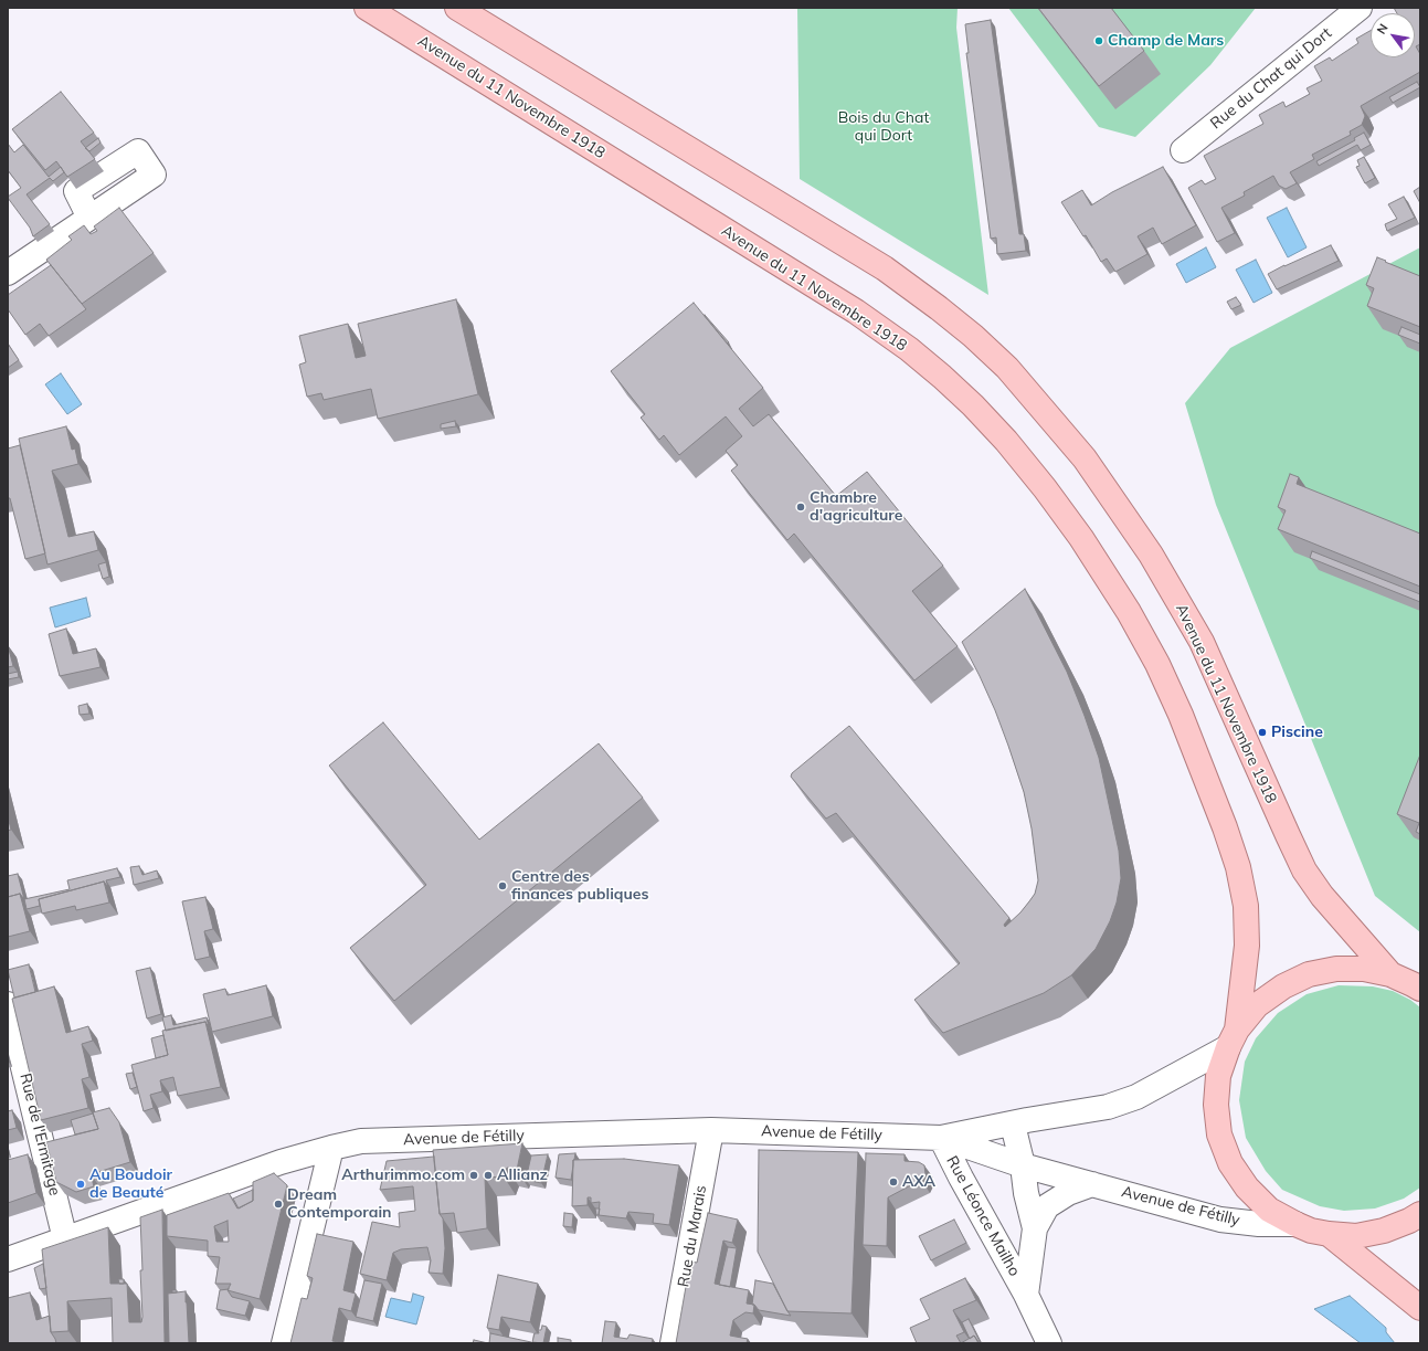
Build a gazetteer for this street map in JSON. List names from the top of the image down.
{
  "streets": {
    "main road": ["Avenue du 11 Novembre 1918"],
    "street": [
      "Rue du Chat qui Dort",
      "Avenue de Fétilly",
      "Rue de l'Ermitage",
      "Rue Léonce Mailho",
      "Rue du Marais"
    ]
  },
  "crossings": [
    ["Avenue du 11 Novembre 1918", "Avenue de Fétilly"],
    ["Avenue de Fétilly", "Rue de l'Ermitage"],
    ["Avenue de Fétilly", "Rue Léonce Mailho"],
    ["Avenue de Fétilly", "Rue du Marais"]
  ],
  "parks": ["Bois du Chat qui Dort"],
  "places": [
    "Champ de Mars",
    "Chambre d'agriculture",
    "Piscine",
    "Centre des finances publiques",
    "Arthurimmo.com",
    "Allianz",
    "AXA",
    "Au Boudoir de Beauté",
    "Dream Contemporain"
  ],
  "north": "top left"
}
